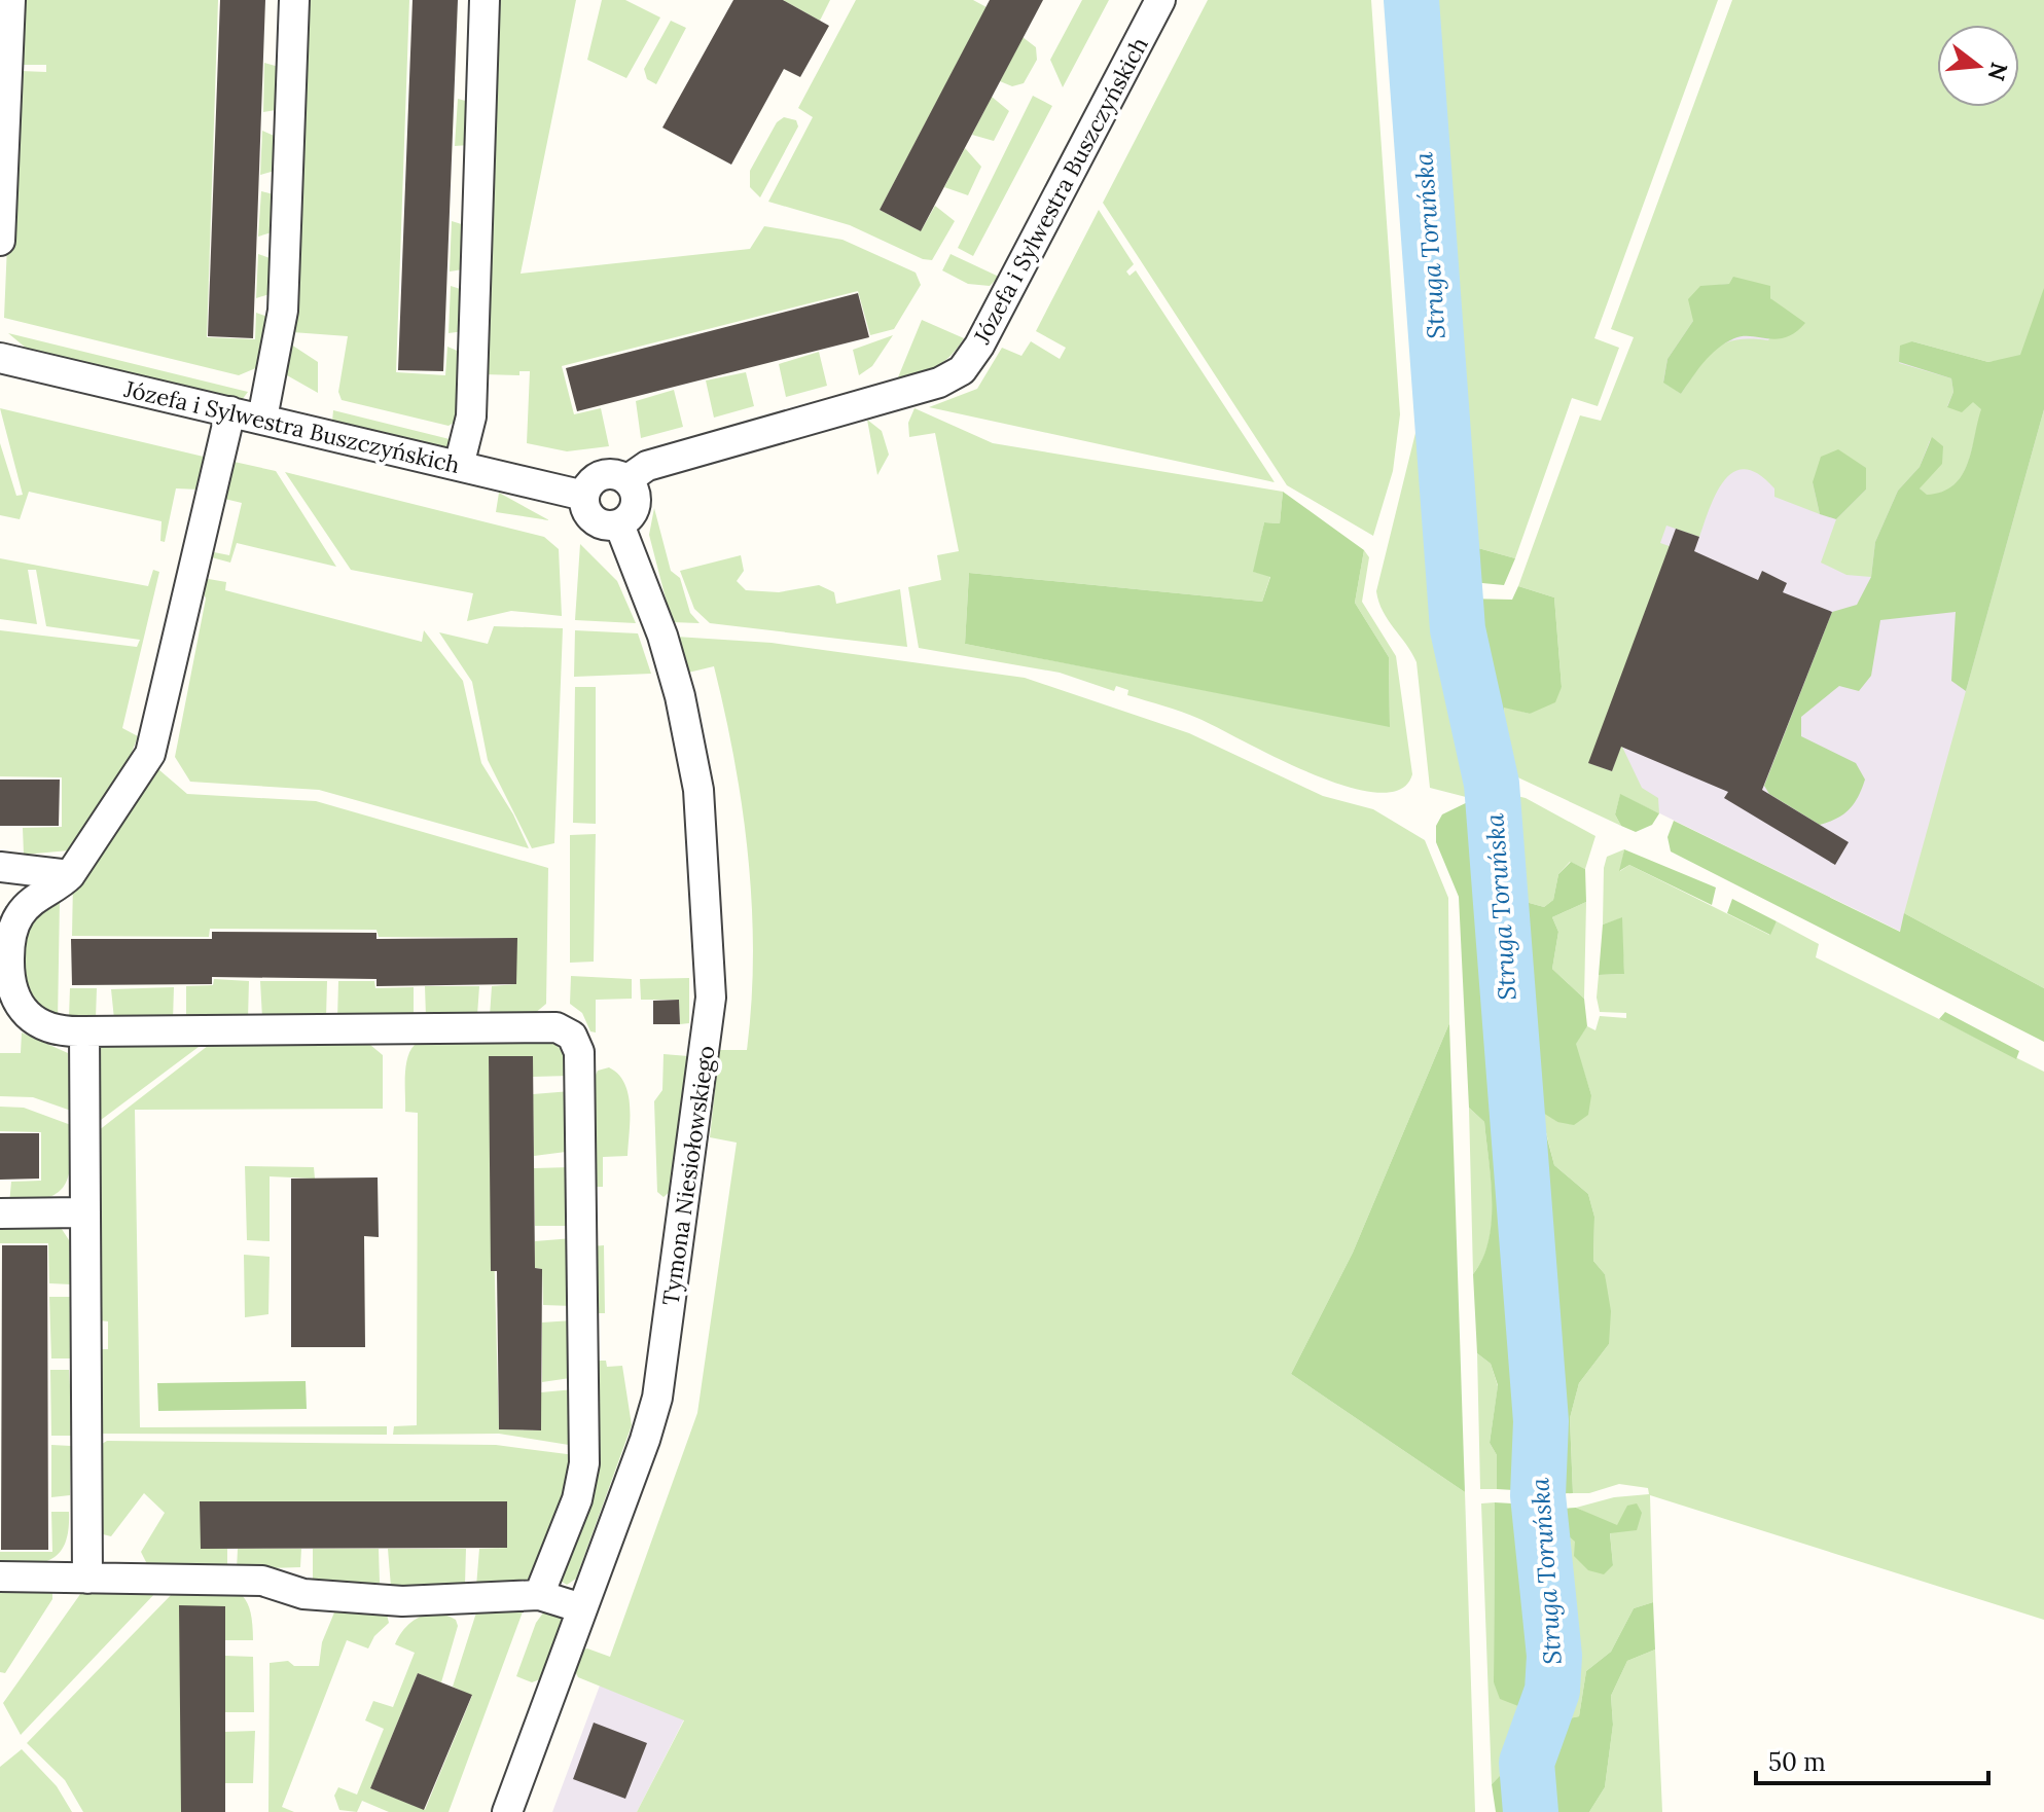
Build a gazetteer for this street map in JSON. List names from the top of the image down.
{
  "streets": {
    "street": ["Józefa i Sylwestra Buszczyńskich", "Tymona Niesiołowskiego"]
  },
  "crossings": [
    ["Józefa i Sylwestra Buszczyńskich", "Tymona Niesiołowskiego"]
  ],
  "water": ["Struga Toruńska"],
  "scale_bar": "50 m",
  "north": "right"
}
